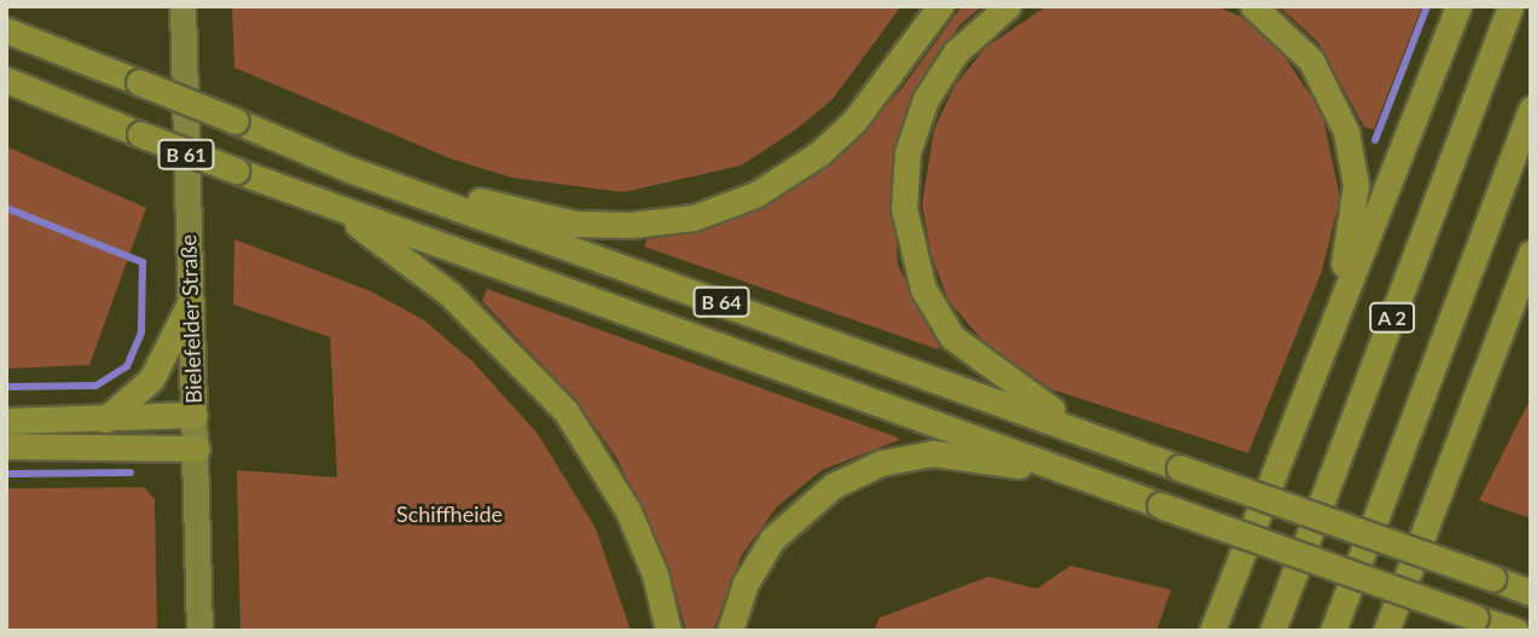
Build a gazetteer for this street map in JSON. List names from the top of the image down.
{
  "streets": {
    "highway": ["B 61", "B 64", "A 2"],
    "main road": ["Bielefelder Straße"]
  },
  "crossings": [
    ["B 61", "Bielefelder Straße"]
  ],
  "parks": ["Schiffheide"]
}
